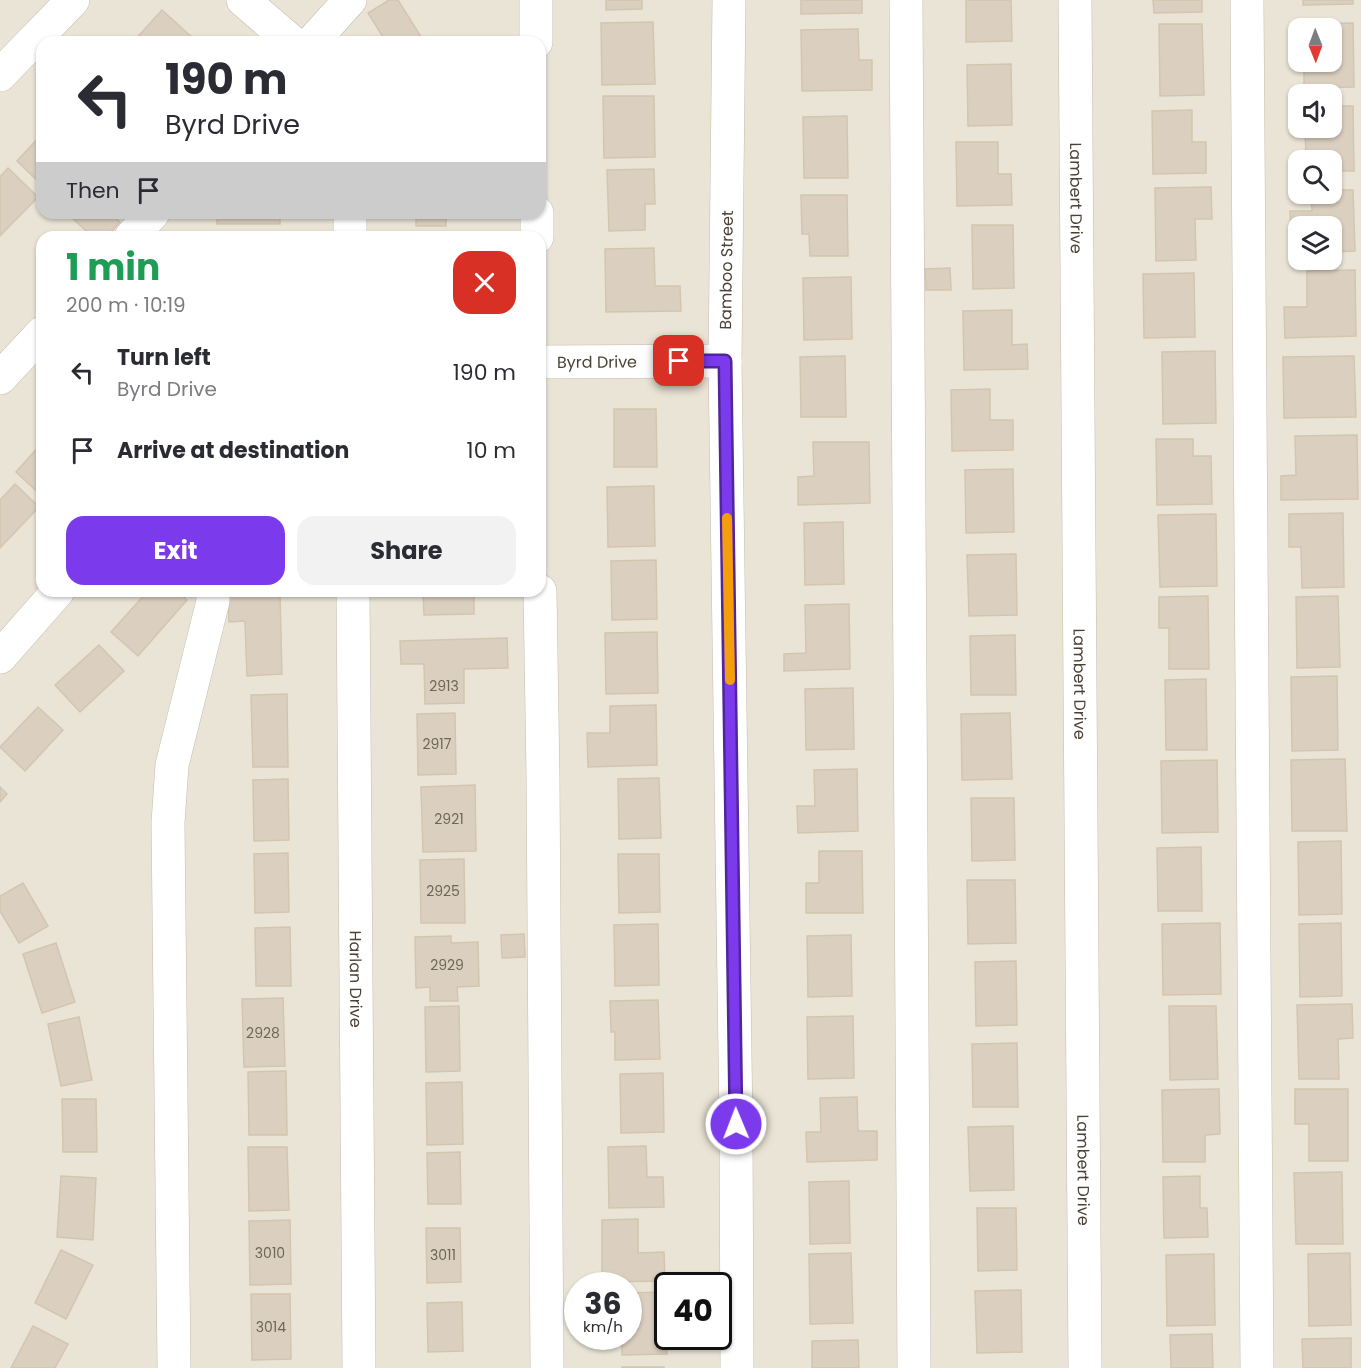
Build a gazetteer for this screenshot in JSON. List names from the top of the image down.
{
  "streets": {
    "street": [
      "Lambert Drive",
      "Bamboo Street",
      "Byrd Drive",
      "Harlan Drive"
    ]
  },
  "crossings": [
    ["Bamboo Street", "Byrd Drive"]
  ],
  "house_numbers": [
    "2913",
    "2917",
    "2921",
    "2925",
    "2929",
    "2928",
    "3010",
    "3011",
    "3014"
  ],
  "north": "bottom",
  "page": {
    "turn": ["190 m", "Byrd Drive"],
    "then": "Then",
    "heading": ["1 min", "200 m · 10:19"],
    "list": [
      {
        "name": "Turn left",
        "note": "Byrd Drive",
        "value": "190 m"
      },
      {
        "name": "Arrive at destination",
        "value": "10 m"
      }
    ],
    "buttons": ["Exit", "Share"],
    "speed": "36 km/h",
    "limit": "40"
  }
}
